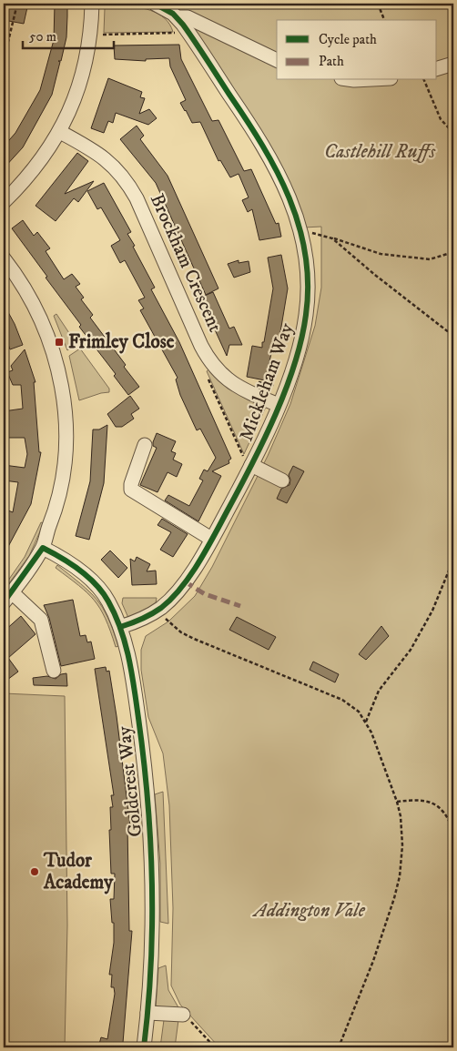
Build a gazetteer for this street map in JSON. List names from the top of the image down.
{
  "streets": {
    "street": ["Brockham Crescent", "Mickleham Way", "Goldcrest Way"]
  },
  "crossings": [
    ["Brockham Crescent", "Mickleham Way"],
    ["Mickleham Way", "Goldcrest Way"]
  ],
  "parks": ["Castlehill Ruffs", "Addington Vale"],
  "places": {
    "transit": ["Frimley Close"],
    "other": ["Tudor Academy"]
  },
  "legend": ["Cycle path", "Path"],
  "scale_bar": "50 m"
}
